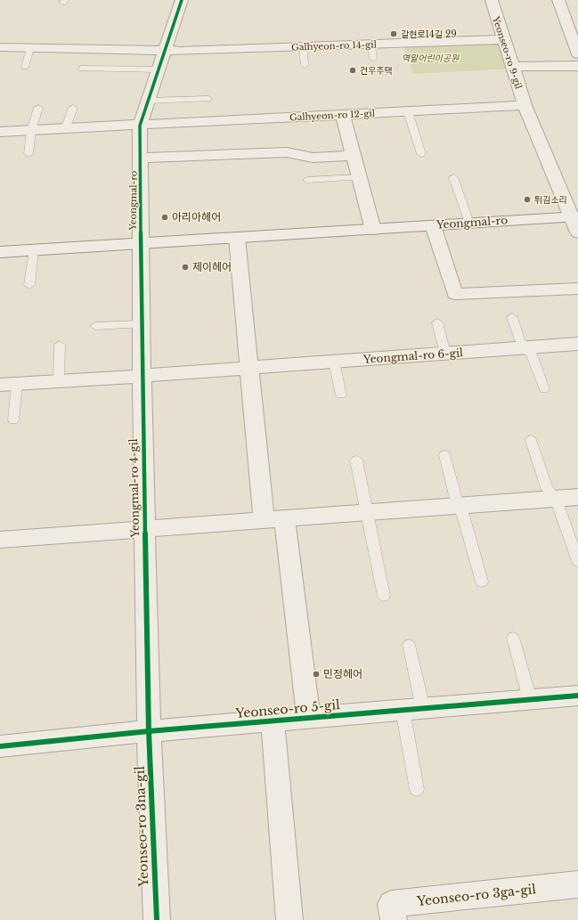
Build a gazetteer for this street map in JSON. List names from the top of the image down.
{
  "streets": {
    "street": [
      "Galhyeon-ro 14-gil",
      "Yeonseo-ro 9-gil",
      "Galhyeon-ro 12-gil",
      "Yeongmal-ro",
      "Yeongmal-ro 6-gil",
      "Yeongmal-ro 4-gil",
      "Yeonseo-ro 5-gil",
      "Yeonseo-ro 3na-gil",
      "Yeonseo-ro 3ga-gil"
    ]
  },
  "crossings": [
    ["Galhyeon-ro 14-gil", "Yeonseo-ro 9-gil"],
    ["Yeonseo-ro 9-gil", "Galhyeon-ro 12-gil"],
    ["Yeongmal-ro", "Yeongmal-ro 4-gil"],
    ["Yeongmal-ro 6-gil", "Yeongmal-ro 4-gil"],
    ["Yeongmal-ro 4-gil", "Yeonseo-ro 5-gil"],
    ["Yeongmal-ro 4-gil", "Yeonseo-ro 3na-gil"],
    ["Yeonseo-ro 5-gil", "Yeonseo-ro 3na-gil"]
  ],
  "parks": ["역말어린이공원"],
  "places": [
    "갈현로14길 29",
    "건우주택",
    "튀김소리",
    "아리아헤어",
    "제이헤어",
    "민정헤어"
  ]
}
